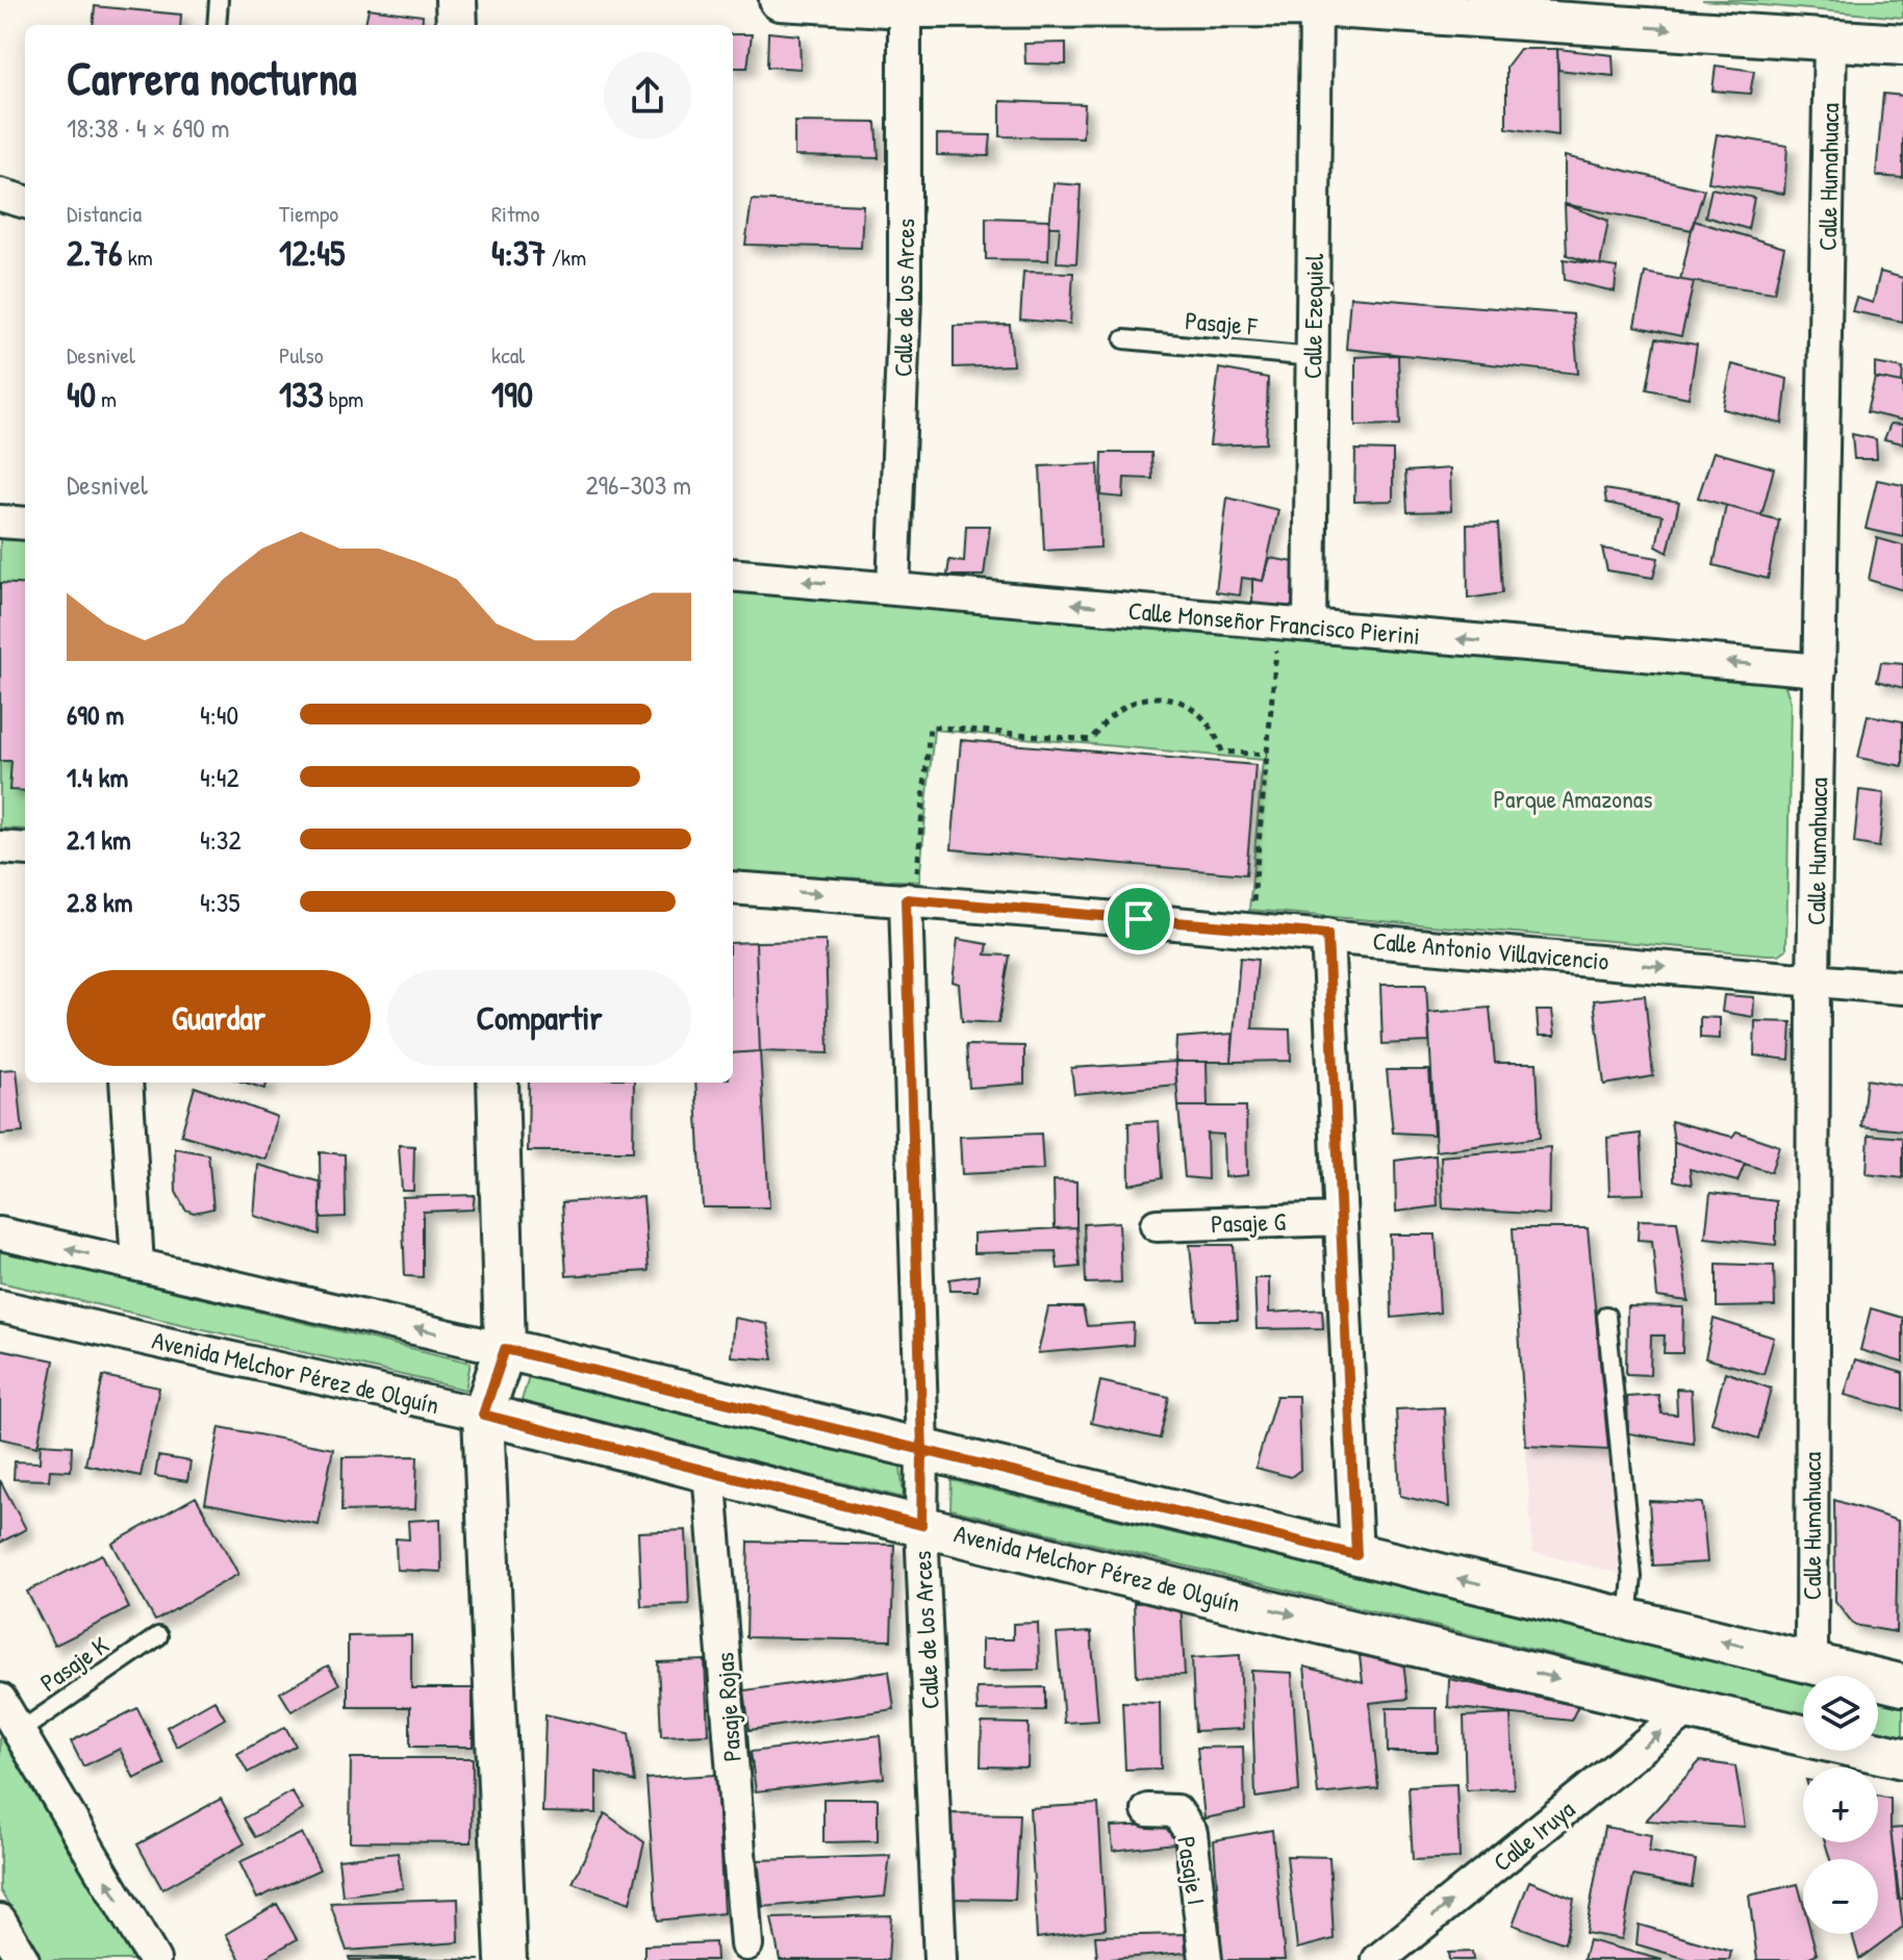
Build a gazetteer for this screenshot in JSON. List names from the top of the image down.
{
  "streets": {
    "street": [
      "Calle Humahuaca",
      "Calle de los Arces",
      "Calle Ezequiel",
      "Calle Monseñor Francisco Pierini",
      "Calle Antonio Villavicencio",
      "Pasaje G",
      "Avenida Melchor Pérez de Olguín",
      "Pasaje Rojas",
      "Calle Iruya",
      "Pasaje I"
    ],
    "lane": ["Pasaje F", "Pasaje K"]
  },
  "crossings": [
    ["Calle Humahuaca", "Calle Monseñor Francisco Pierini"],
    ["Calle Humahuaca", "Calle Antonio Villavicencio"],
    ["Calle de los Arces", "Calle Monseñor Francisco Pierini"],
    ["Calle de los Arces", "Calle Antonio Villavicencio"],
    ["Calle de los Arces", "Avenida Melchor Pérez de Olguín"],
    ["Calle Ezequiel", "Pasaje F"],
    ["Calle Ezequiel", "Calle Monseñor Francisco Pierini"],
    ["Avenida Melchor Pérez de Olguín", "Pasaje Rojas"],
    ["Avenida Melchor Pérez de Olguín", "Calle Iruya"]
  ],
  "one_way": ["Calle Monseñor Francisco Pierini", "Calle Antonio Villavicencio", "Calle Iruya"],
  "parks": ["Parque Amazonas"],
  "page": {
    "heading": ["Carrera nocturna", "18:38 · 4 × 690 m"],
    "stats": [
      ["Distancia", "2.76 km"],
      ["Tiempo", "12:45"],
      ["Ritmo", "4:37 /km"],
      ["Desnivel", "40 m"],
      ["Pulso", "133 bpm"],
      ["kcal", "190"]
    ],
    "chart": ["Desnivel", "296–303 m"],
    "list": [
      {
        "name": "690 m",
        "note": "4:40"
      },
      {
        "name": "1.4 km",
        "note": "4:42"
      },
      {
        "name": "2.1 km",
        "note": "4:32"
      },
      {
        "name": "2.8 km",
        "note": "4:35"
      }
    ],
    "buttons": ["Guardar", "Compartir"],
    "map_buttons": ["+", "−"]
  }
}
